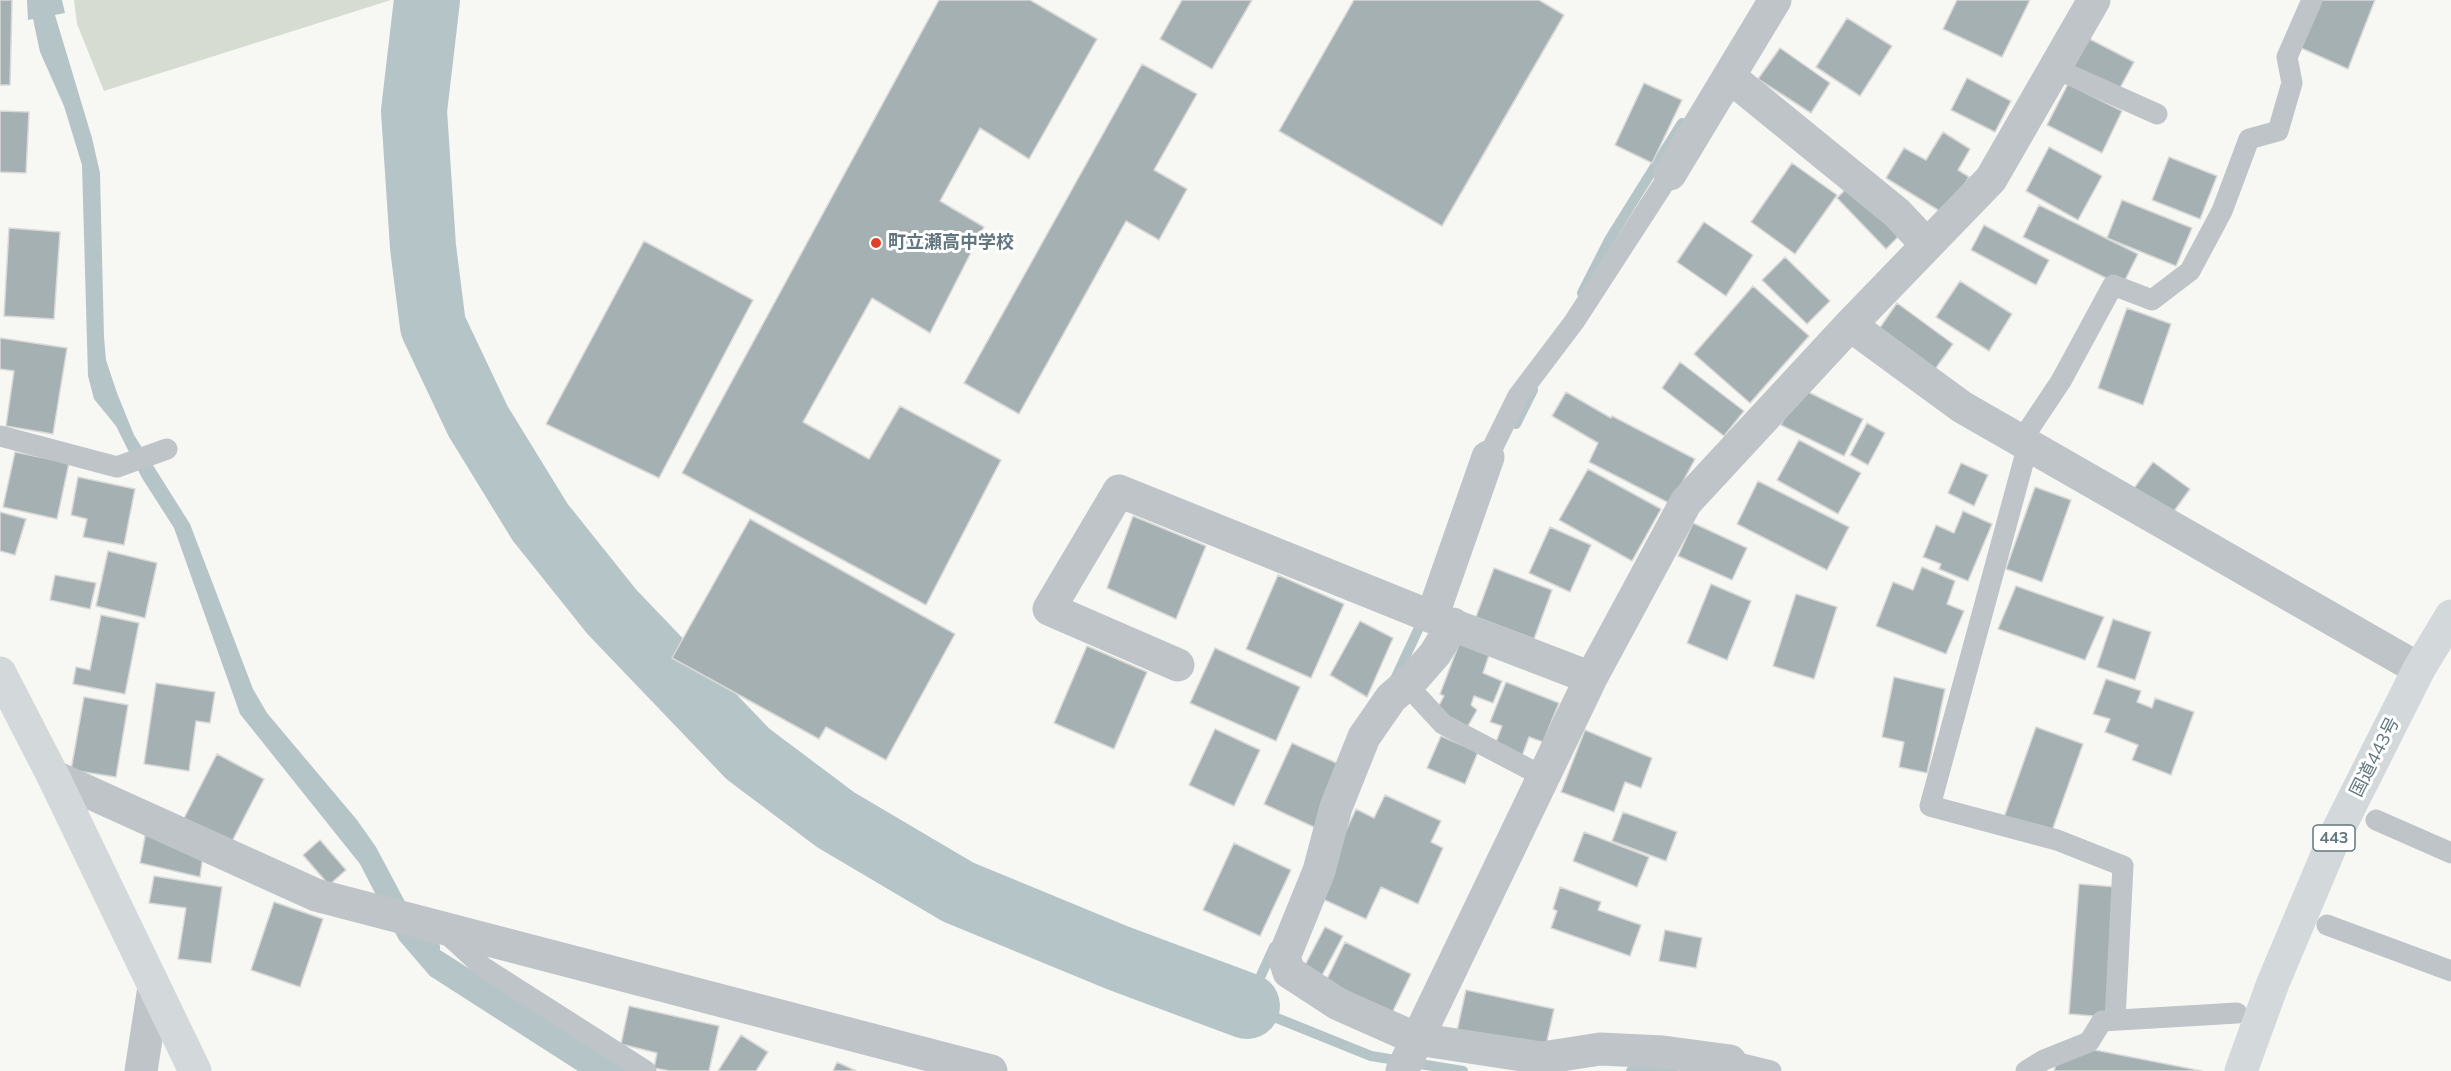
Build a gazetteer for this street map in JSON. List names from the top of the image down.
{
  "streets": {
    "main road": ["国道443号", "443"]
  },
  "places": ["町立瀬高中学校"]
}
